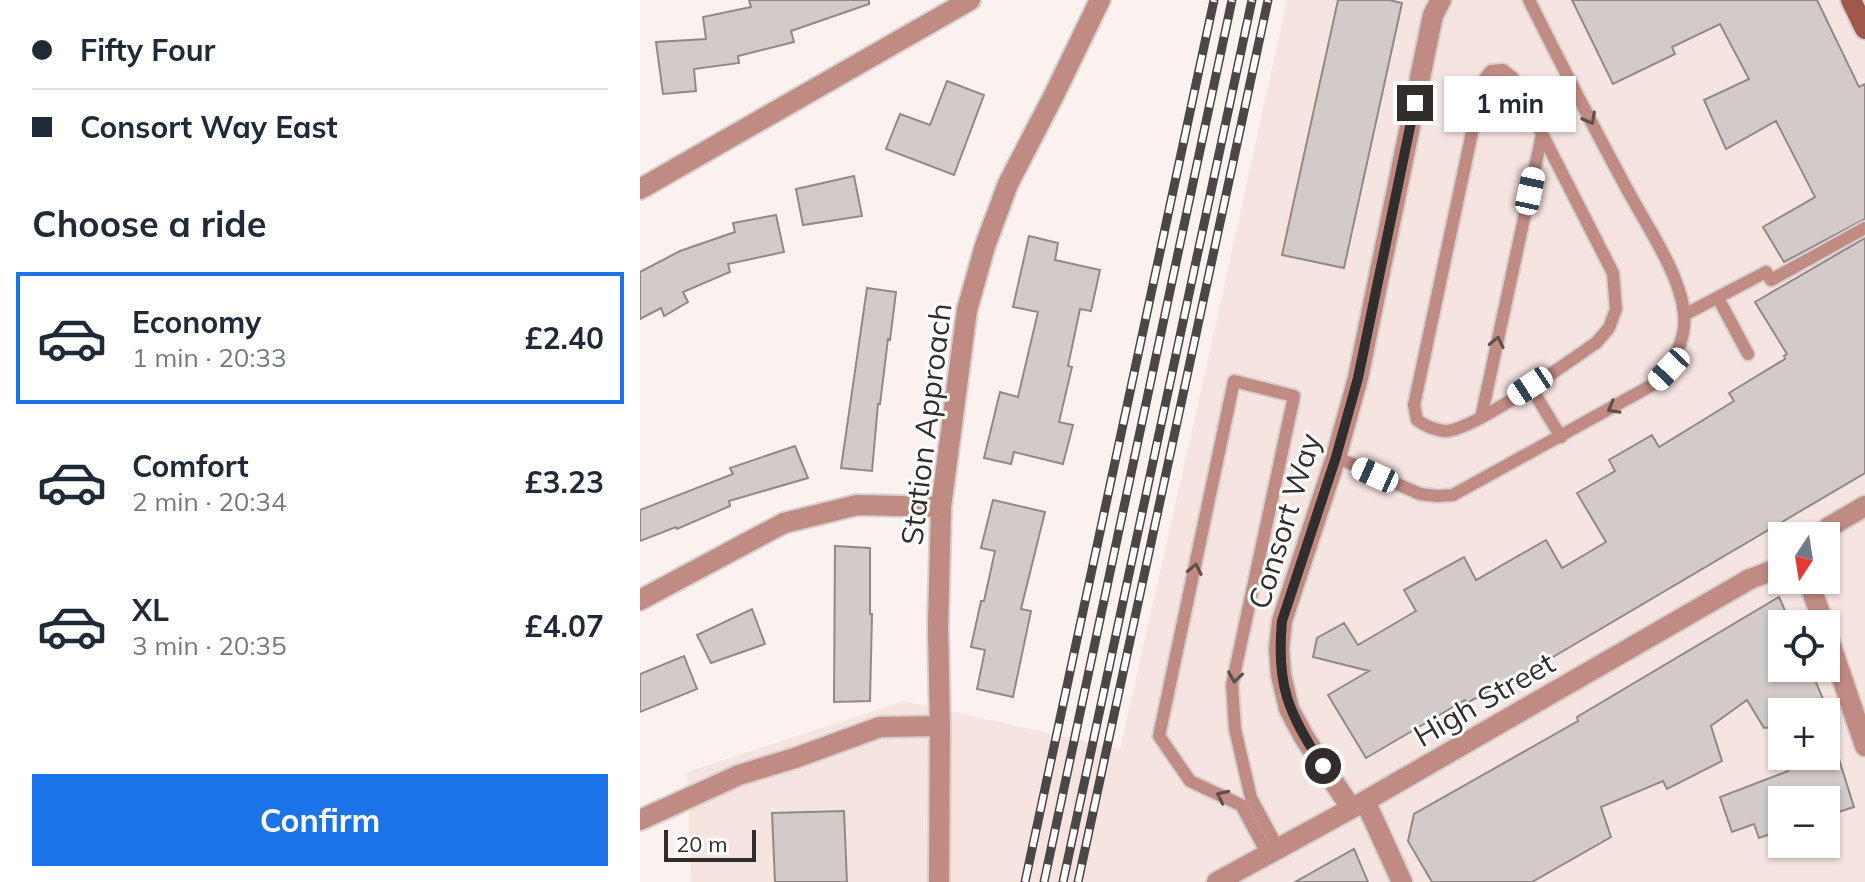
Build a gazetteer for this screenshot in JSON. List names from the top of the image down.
{
  "streets": {
    "street": ["Station Approach", "Consort Way", "High Street"]
  },
  "crossings": [
    ["Consort Way", "High Street"]
  ],
  "scale_bar": "20 m",
  "north": "bottom",
  "page": {
    "banner": ["Fifty Four", "Consort Way East"],
    "bubble": "1 min",
    "heading": "Choose a ride",
    "list": [
      {
        "name": "Economy",
        "note": "1 min · 20:33",
        "value": "£2.40"
      },
      {
        "name": "Comfort",
        "note": "2 min · 20:34",
        "value": "£3.23"
      },
      {
        "name": "XL",
        "note": "3 min · 20:35",
        "value": "£4.07"
      }
    ],
    "map_buttons": ["+", "−"],
    "buttons": "Confirm",
    "scale": "20 m"
  }
}
